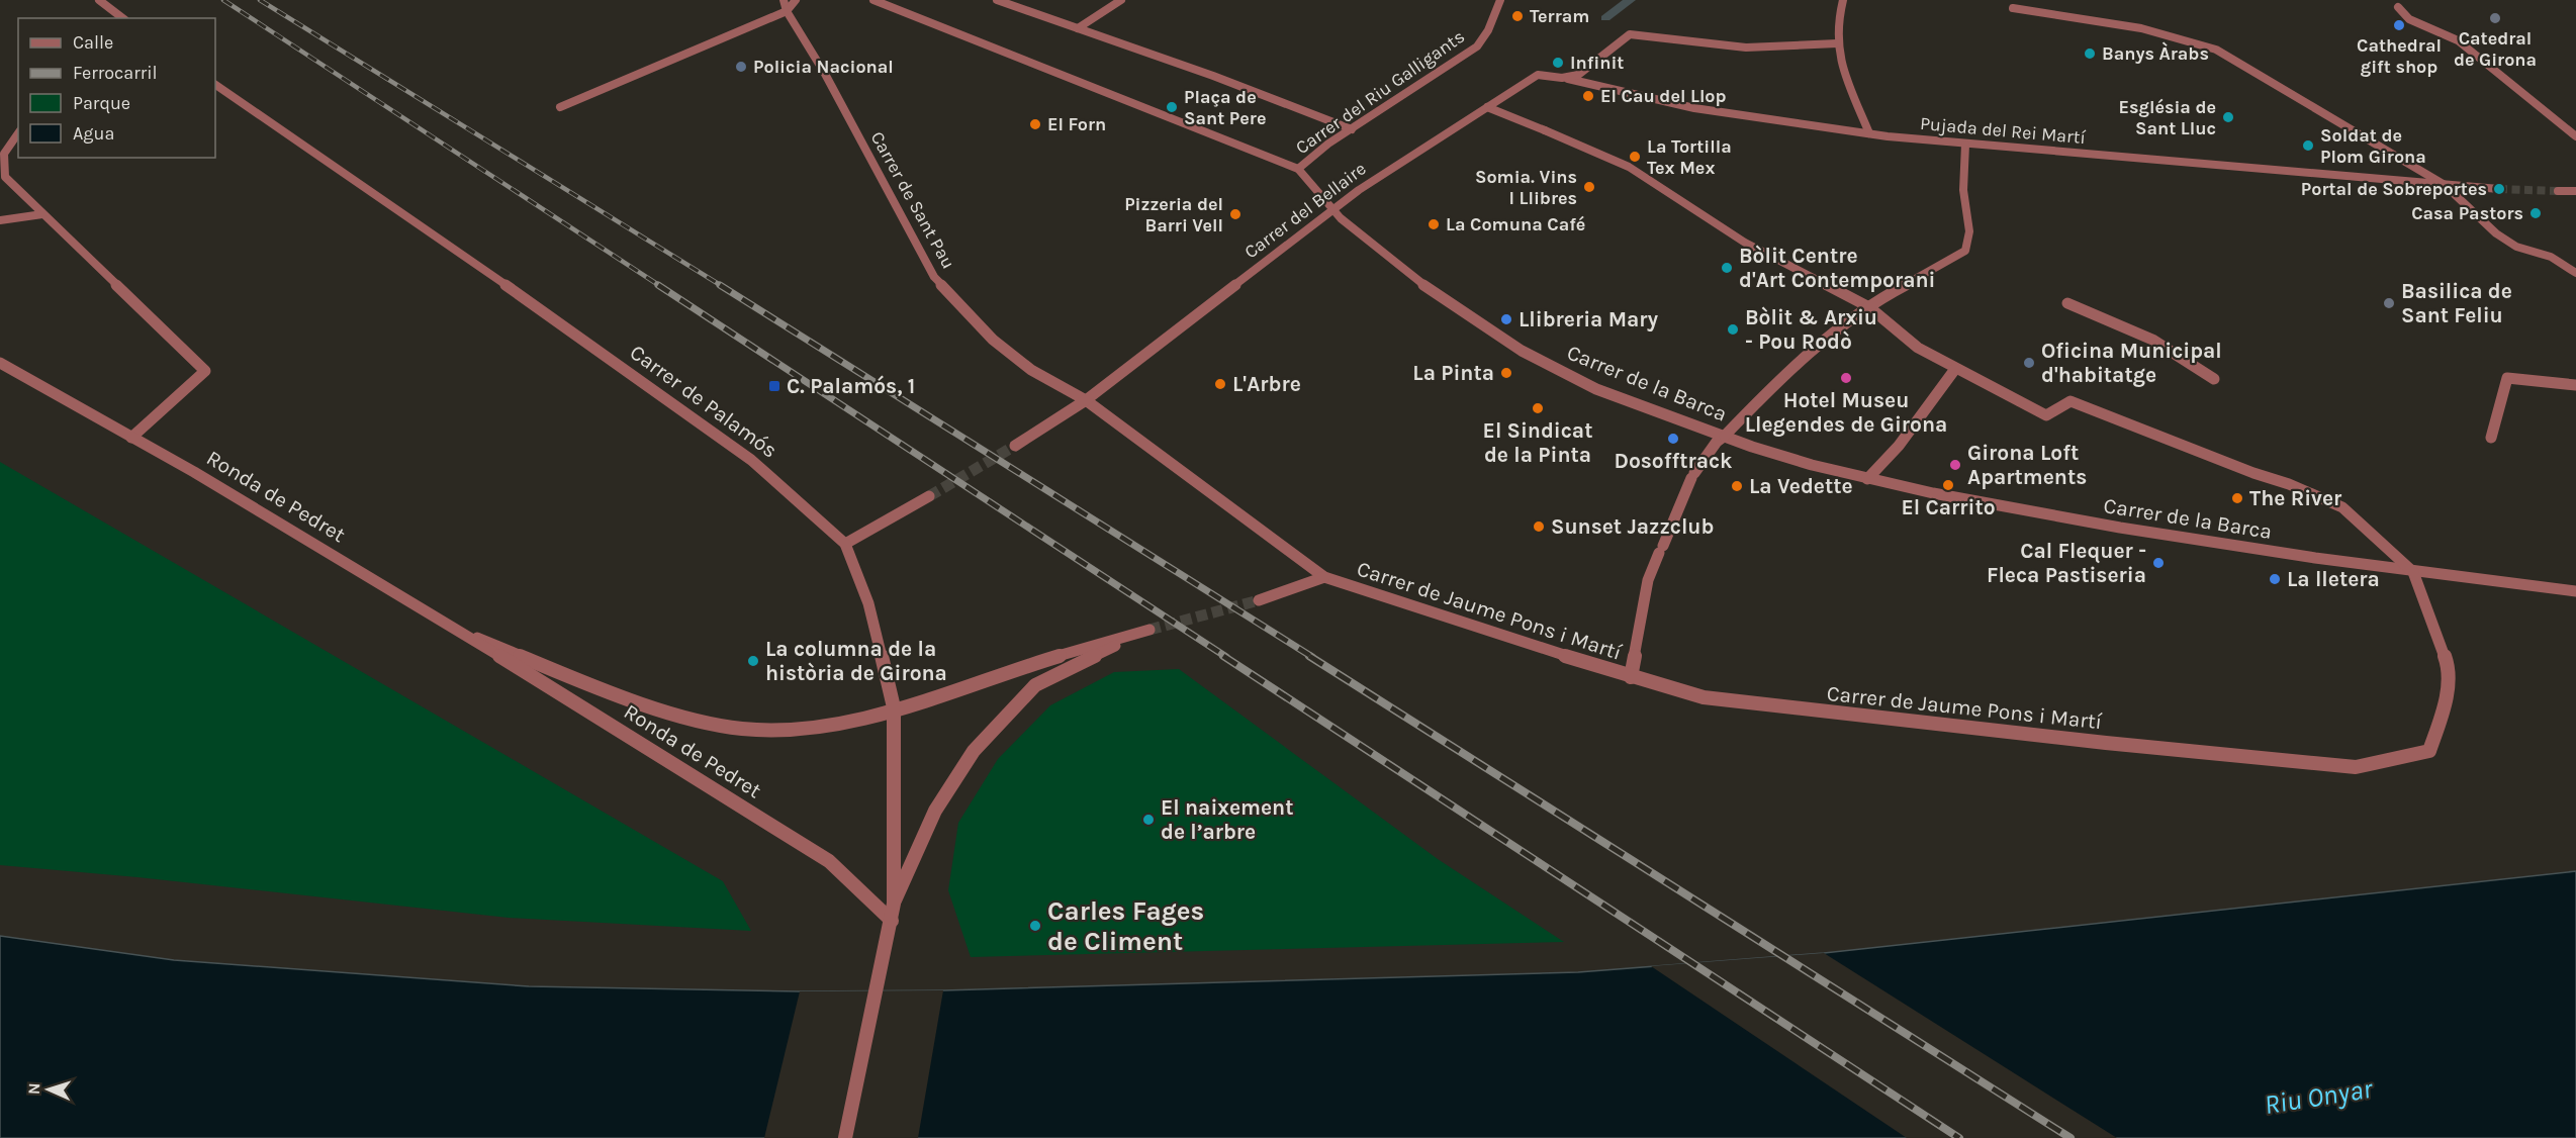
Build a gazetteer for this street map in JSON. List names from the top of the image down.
{
  "streets": {
    "street": [
      "Carrer del Riu Galligants",
      "Pujada del Rei Martí",
      "Carrer de Sant Pau",
      "Carrer del Bellaire",
      "Carrer de la Barca",
      "Carrer de Palamós",
      "Ronda de Pedret",
      "Carrer de Jaume Pons i Martí"
    ]
  },
  "crossings": [
    ["Pujada del Rei Martí", "Carrer del Bellaire"],
    ["Carrer de Sant Pau", "Carrer del Bellaire"],
    ["Carrer de Sant Pau", "Carrer de Jaume Pons i Martí"],
    ["Carrer del Bellaire", "Carrer de la Barca"],
    ["Carrer del Bellaire", "Carrer de Jaume Pons i Martí"],
    ["Carrer de la Barca", "Carrer de Jaume Pons i Martí"],
    ["Carrer de Palamós", "Ronda de Pedret"]
  ],
  "water": ["Riu Onyar"],
  "places": {
    "other": [
      "Terram",
      "Catedral de Girona",
      "Cathedral gift shop",
      "Banys Àrabs",
      "Infinit",
      "Policia Nacional",
      "El Cau del Llop",
      "Plaça de Sant Pere",
      "Església de Sant Lluc",
      "El Forn",
      "Soldat de Plom Girona",
      "La Tortilla Tex Mex",
      "Somia. Vins I Llibres",
      "Portal de Sobreportes",
      "Casa Pastors",
      "Pizzeria del Barri Vell",
      "La Comuna Café",
      "Bòlit Centre d'Art Contemporani",
      "Basilica de Sant Feliu",
      "Llibreria Mary",
      "Bòlit & Arxiu - Pou Rodò",
      "Oficina Municipal d'habitatge",
      "La Pinta",
      "Hotel Museu Llegendes de Girona",
      "L'Arbre",
      "El Sindicat de la Pinta",
      "Dosofftrack",
      "Girona Loft Apartments",
      "El Carrito",
      "La Vedette",
      "The River",
      "Sunset Jazzclub",
      "Cal Flequer - Fleca Pastiseria",
      "La lletera",
      "La columna de la història de Girona",
      "El naixement de l’arbre",
      "Carles Fages de Climent"
    ],
    "transit": ["C. Palamós, 1"]
  },
  "legend": [
    "Calle",
    "Ferrocarril",
    "Parque",
    "Agua"
  ],
  "north": "left"
}
